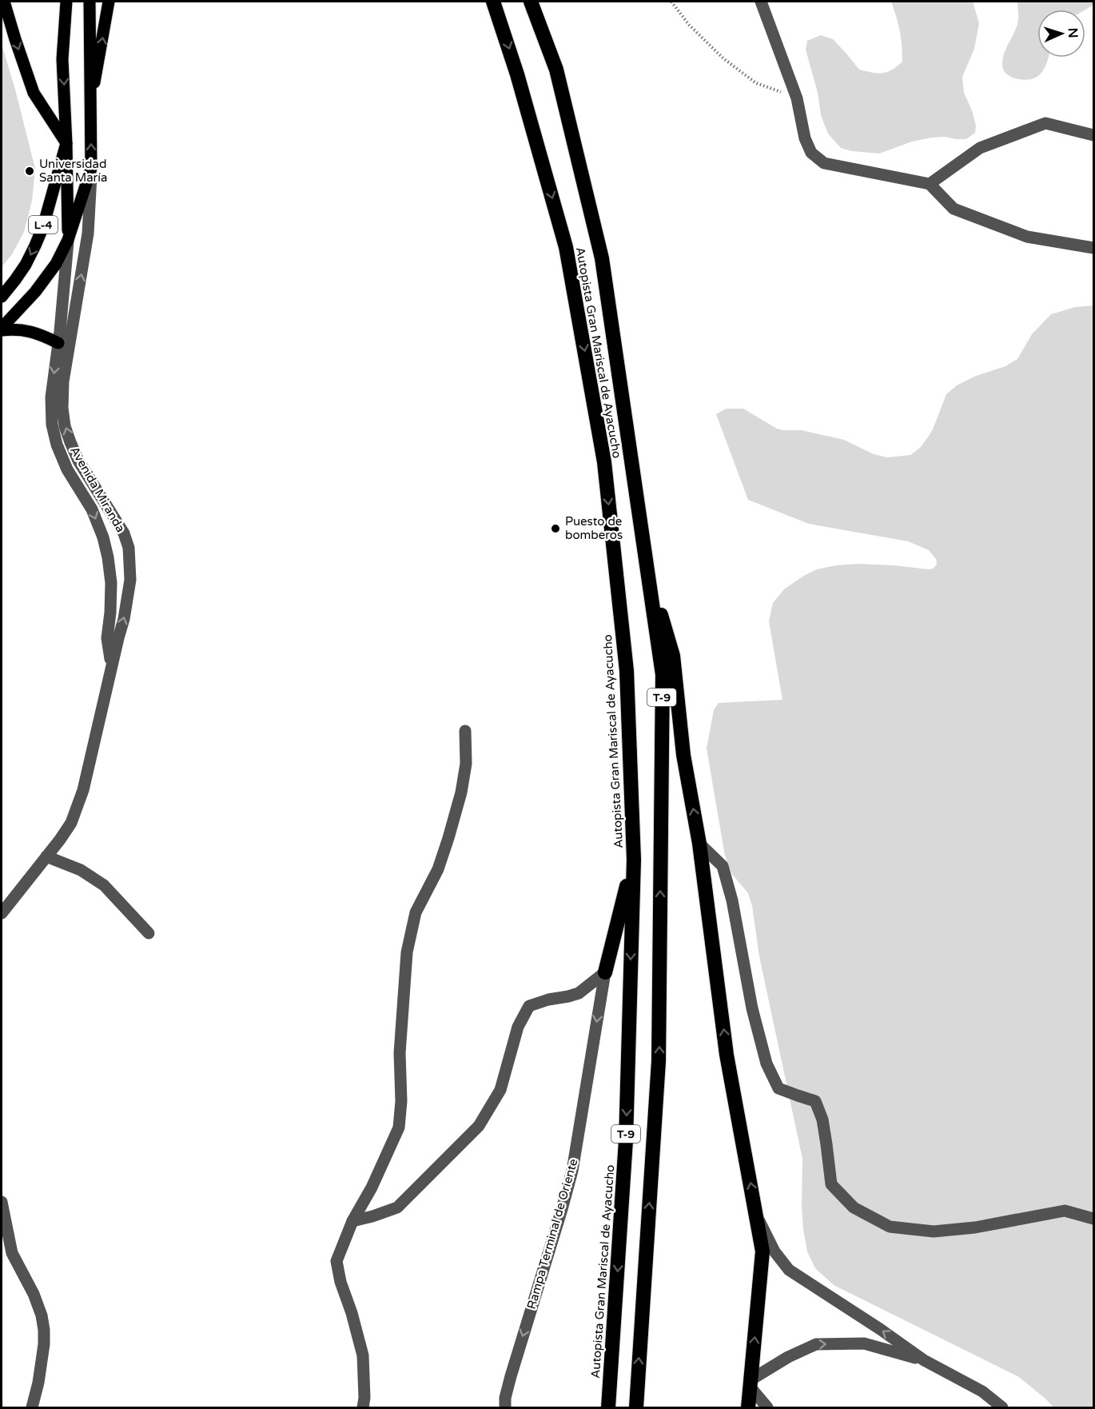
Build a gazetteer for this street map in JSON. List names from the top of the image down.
{
  "streets": {
    "highway": ["Autopista Gran Mariscal de Ayacucho", "T-9"],
    "main road": ["L-4"],
    "street": ["Avenida Miranda", "Rampa Terminal de Oriente"]
  },
  "crossings": [
    ["L-4", "Avenida Miranda"]
  ],
  "one_way": ["Rampa Terminal de Oriente"],
  "places": ["Universidad Santa María", "Puesto de bomberos"],
  "north": "right"
}
